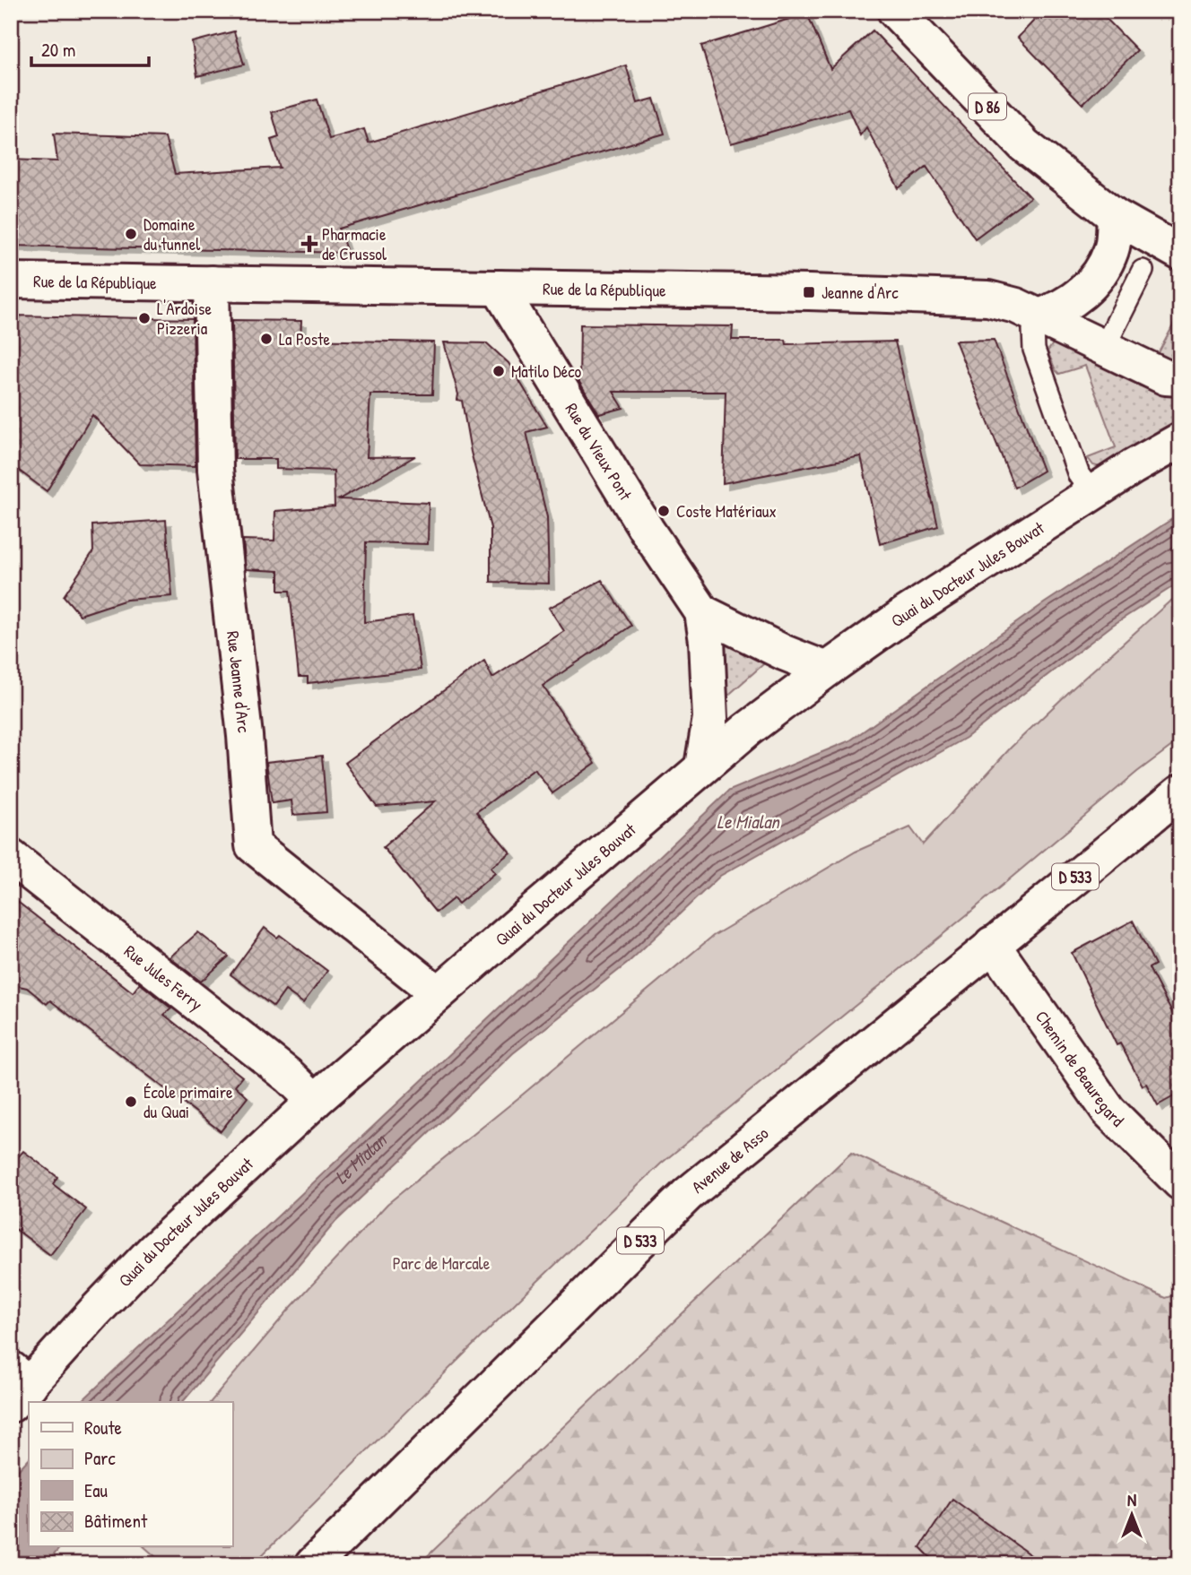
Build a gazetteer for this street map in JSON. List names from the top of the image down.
{
  "streets": {
    "street": [
      "D 86",
      "Rue de la République",
      "Rue du Vieux Pont",
      "Quai du Docteur Jules Bouvat",
      "Rue Jeanne d'Arc",
      "D 533",
      "Rue Jules Ferry",
      "Chemin de Beauregard",
      "Avenue de Asso"
    ]
  },
  "crossings": [
    ["Rue de la République", "Rue du Vieux Pont"],
    ["Rue de la République", "Rue Jeanne d'Arc"],
    ["Rue du Vieux Pont", "Quai du Docteur Jules Bouvat"],
    ["Quai du Docteur Jules Bouvat", "Rue Jeanne d'Arc"],
    ["Quai du Docteur Jules Bouvat", "Rue Jules Ferry"],
    ["Chemin de Beauregard", "Avenue de Asso"]
  ],
  "water": ["Le Mialan"],
  "parks": ["Parc de Marcale"],
  "places": {
    "other": [
      "Domaine du tunnel",
      "L'Ardoise Pizzeria",
      "La Poste",
      "Matilo Déco",
      "Coste Matériaux",
      "École primaire du Quai"
    ],
    "health": ["Pharmacie de Crussol"],
    "transit": ["Jeanne d'Arc"]
  },
  "legend": [
    "Route",
    "Parc",
    "Eau",
    "Bâtiment"
  ],
  "scale_bar": "20 m",
  "north": "top"
}
